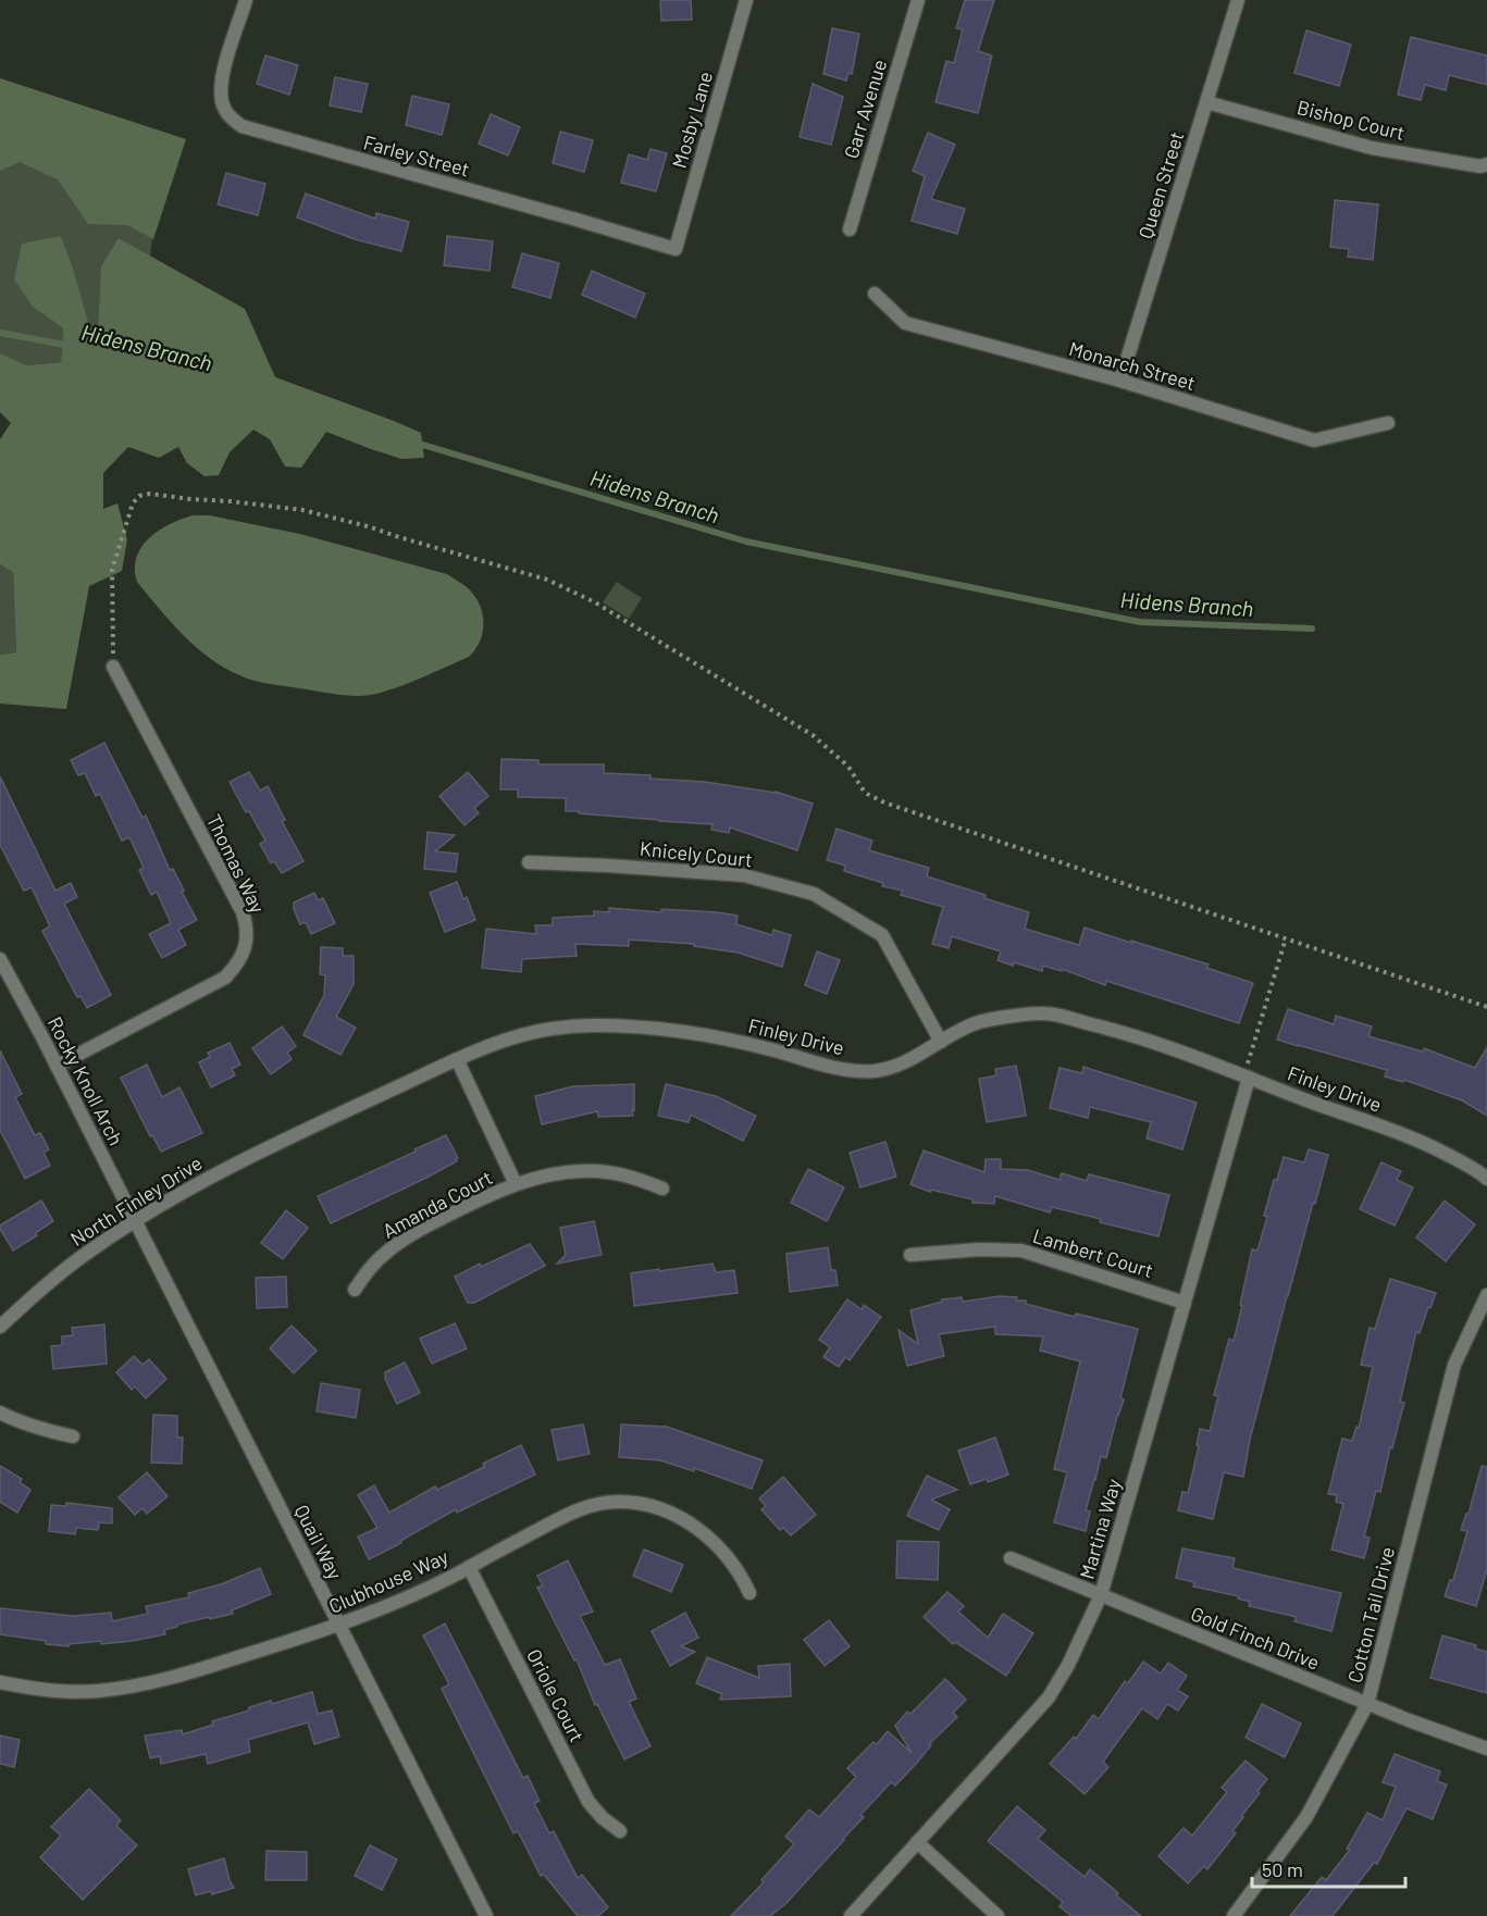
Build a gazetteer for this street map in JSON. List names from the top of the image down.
{
  "streets": {
    "street": [
      "Garr Avenue",
      "Mosby Lane",
      "Bishop Court",
      "Farley Street",
      "Queen Street",
      "Monarch Street",
      "Knicely Court",
      "Thomas Way",
      "Finley Drive",
      "Rocky Knoll Arch",
      "North Finley Drive",
      "Amanda Court",
      "Lambert Court",
      "Martina Way",
      "Quail Way",
      "Clubhouse Way",
      "Cotton Tail Drive",
      "Gold Finch Drive",
      "Oriole Court"
    ]
  },
  "crossings": [
    ["Mosby Lane", "Farley Street"],
    ["Bishop Court", "Queen Street"],
    ["Queen Street", "Monarch Street"],
    ["Knicely Court", "Finley Drive"],
    ["Thomas Way", "Rocky Knoll Arch"],
    ["Finley Drive", "North Finley Drive"],
    ["Finley Drive", "Amanda Court"],
    ["Finley Drive", "Martina Way"],
    ["Rocky Knoll Arch", "North Finley Drive"],
    ["Rocky Knoll Arch", "Quail Way"],
    ["North Finley Drive", "Quail Way"],
    ["Lambert Court", "Martina Way"],
    ["Martina Way", "Gold Finch Drive"],
    ["Quail Way", "Clubhouse Way"],
    ["Clubhouse Way", "Oriole Court"],
    ["Cotton Tail Drive", "Gold Finch Drive"]
  ],
  "water": ["Hidens Branch"],
  "scale_bar": "50 m"
}
